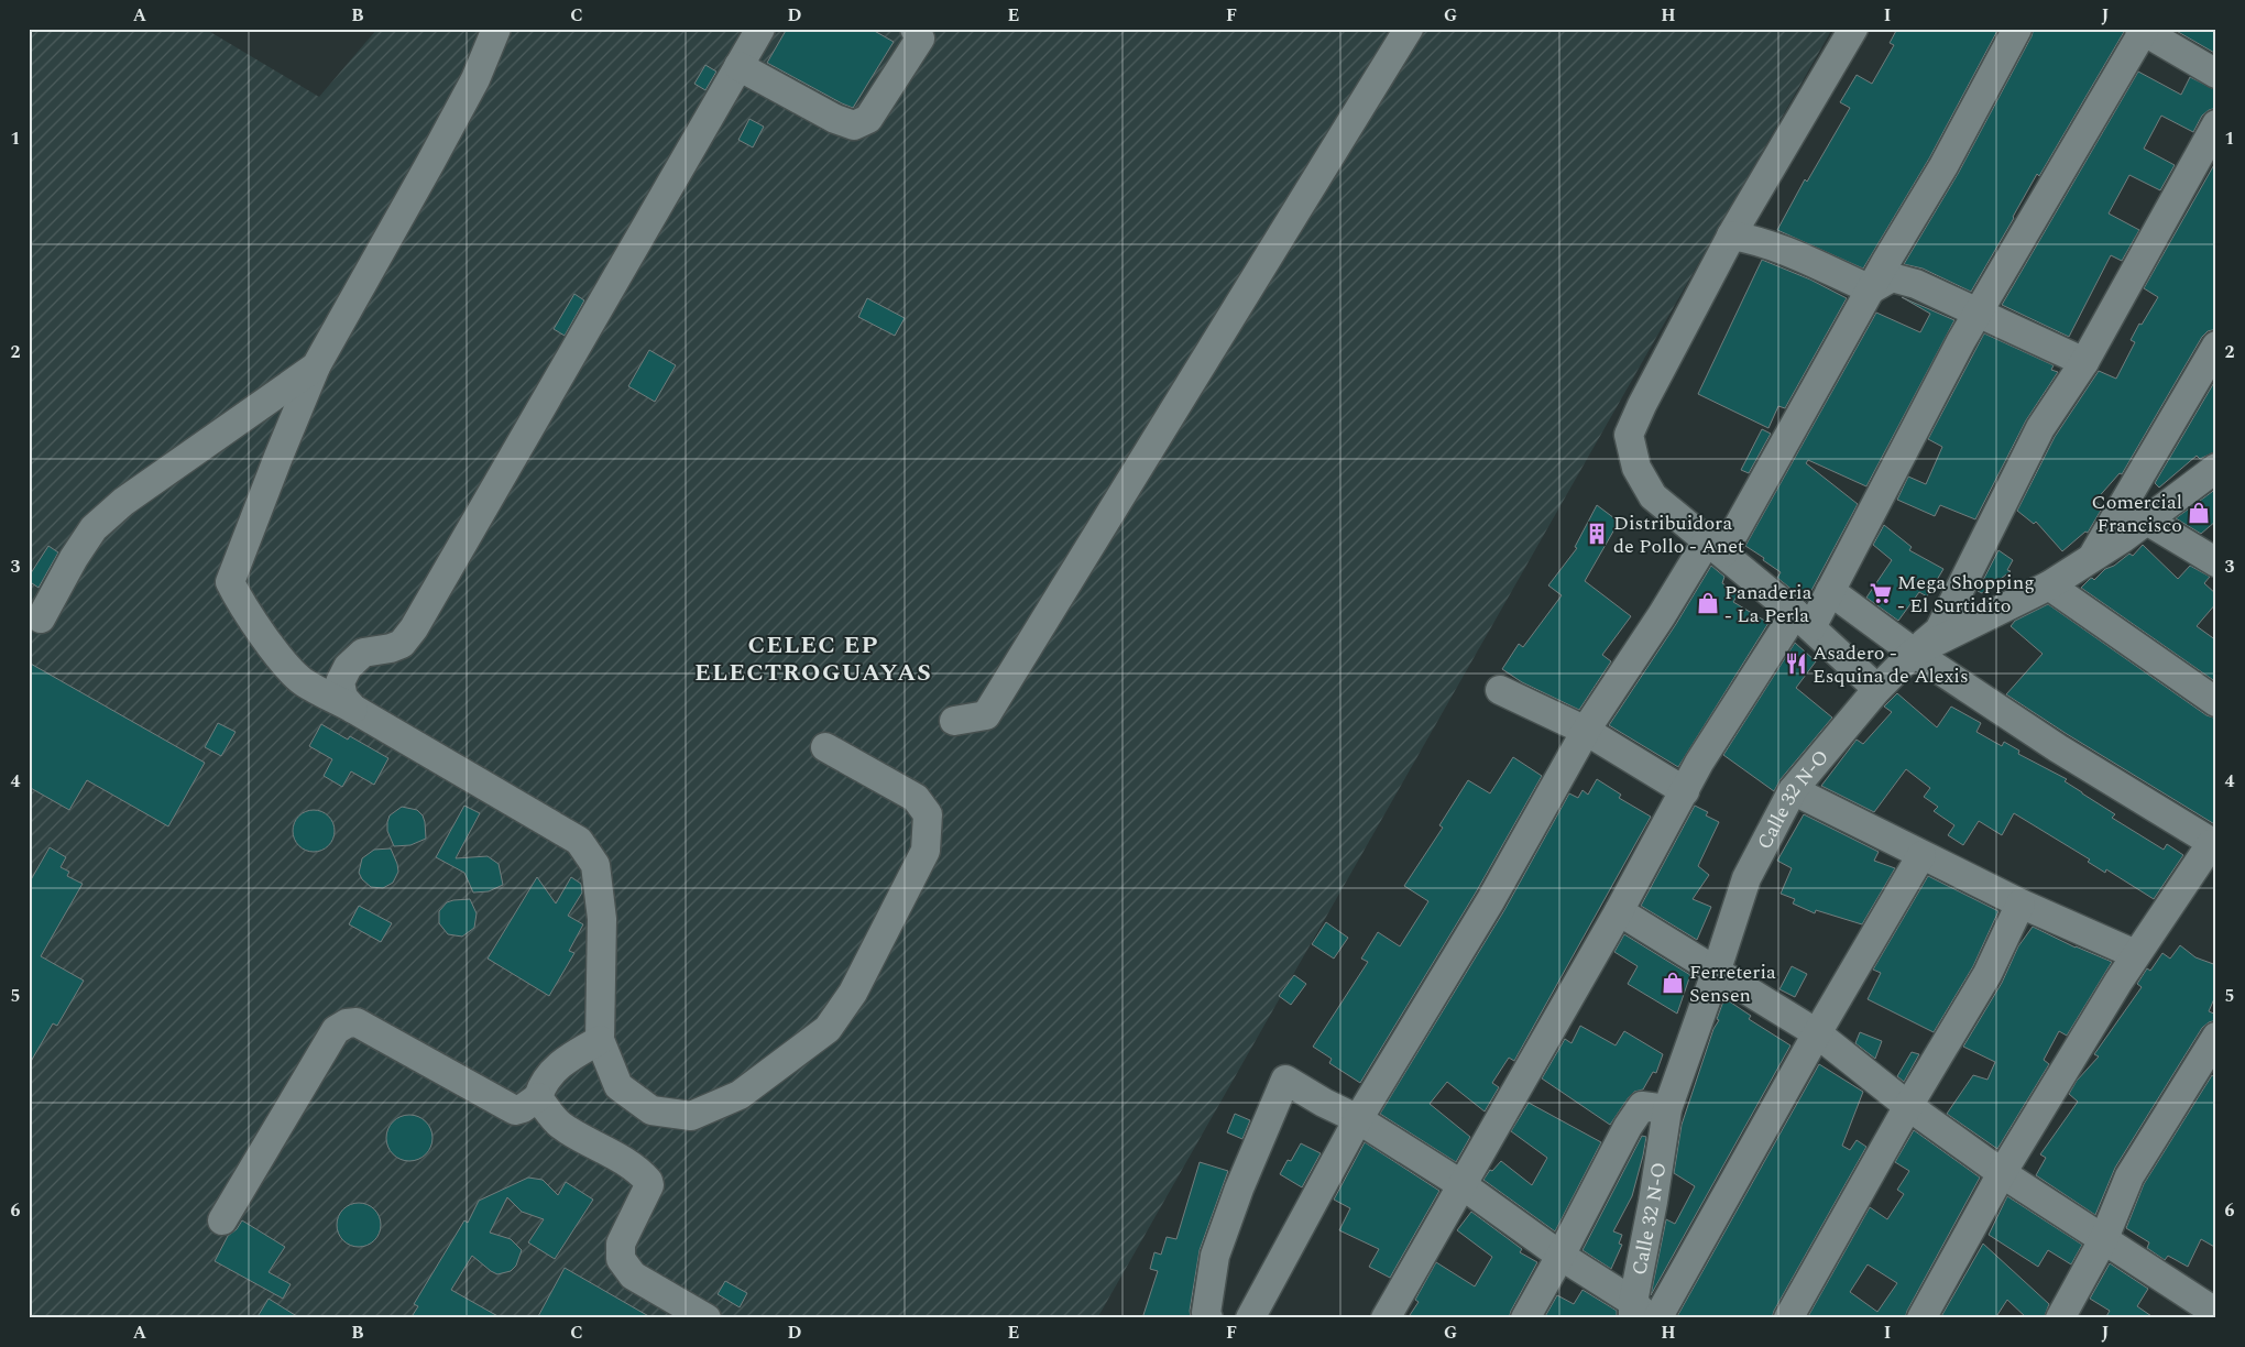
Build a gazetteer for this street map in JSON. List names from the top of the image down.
{
  "streets": {
    "street": ["Calle 32 N-O"]
  },
  "districts": ["CELEC EP ELECTROGUAYAS"],
  "places": {
    "shop": ["Comercial Francisco", "Panaderia - La Perla", "Ferreteria Sensen"],
    "building": ["Distribuidora de Pollo - Anet"],
    "supermarket": ["Mega Shopping - El Surtidito"],
    "restaurant": ["Asadero - Esquina de Alexis"]
  },
  "grid": {
    "columns": [
      "A",
      "B",
      "C",
      "D",
      "E",
      "F",
      "G",
      "H",
      "I",
      "J"
    ],
    "rows": [
      "1",
      "2",
      "3",
      "4",
      "5",
      "6"
    ]
  }
}
